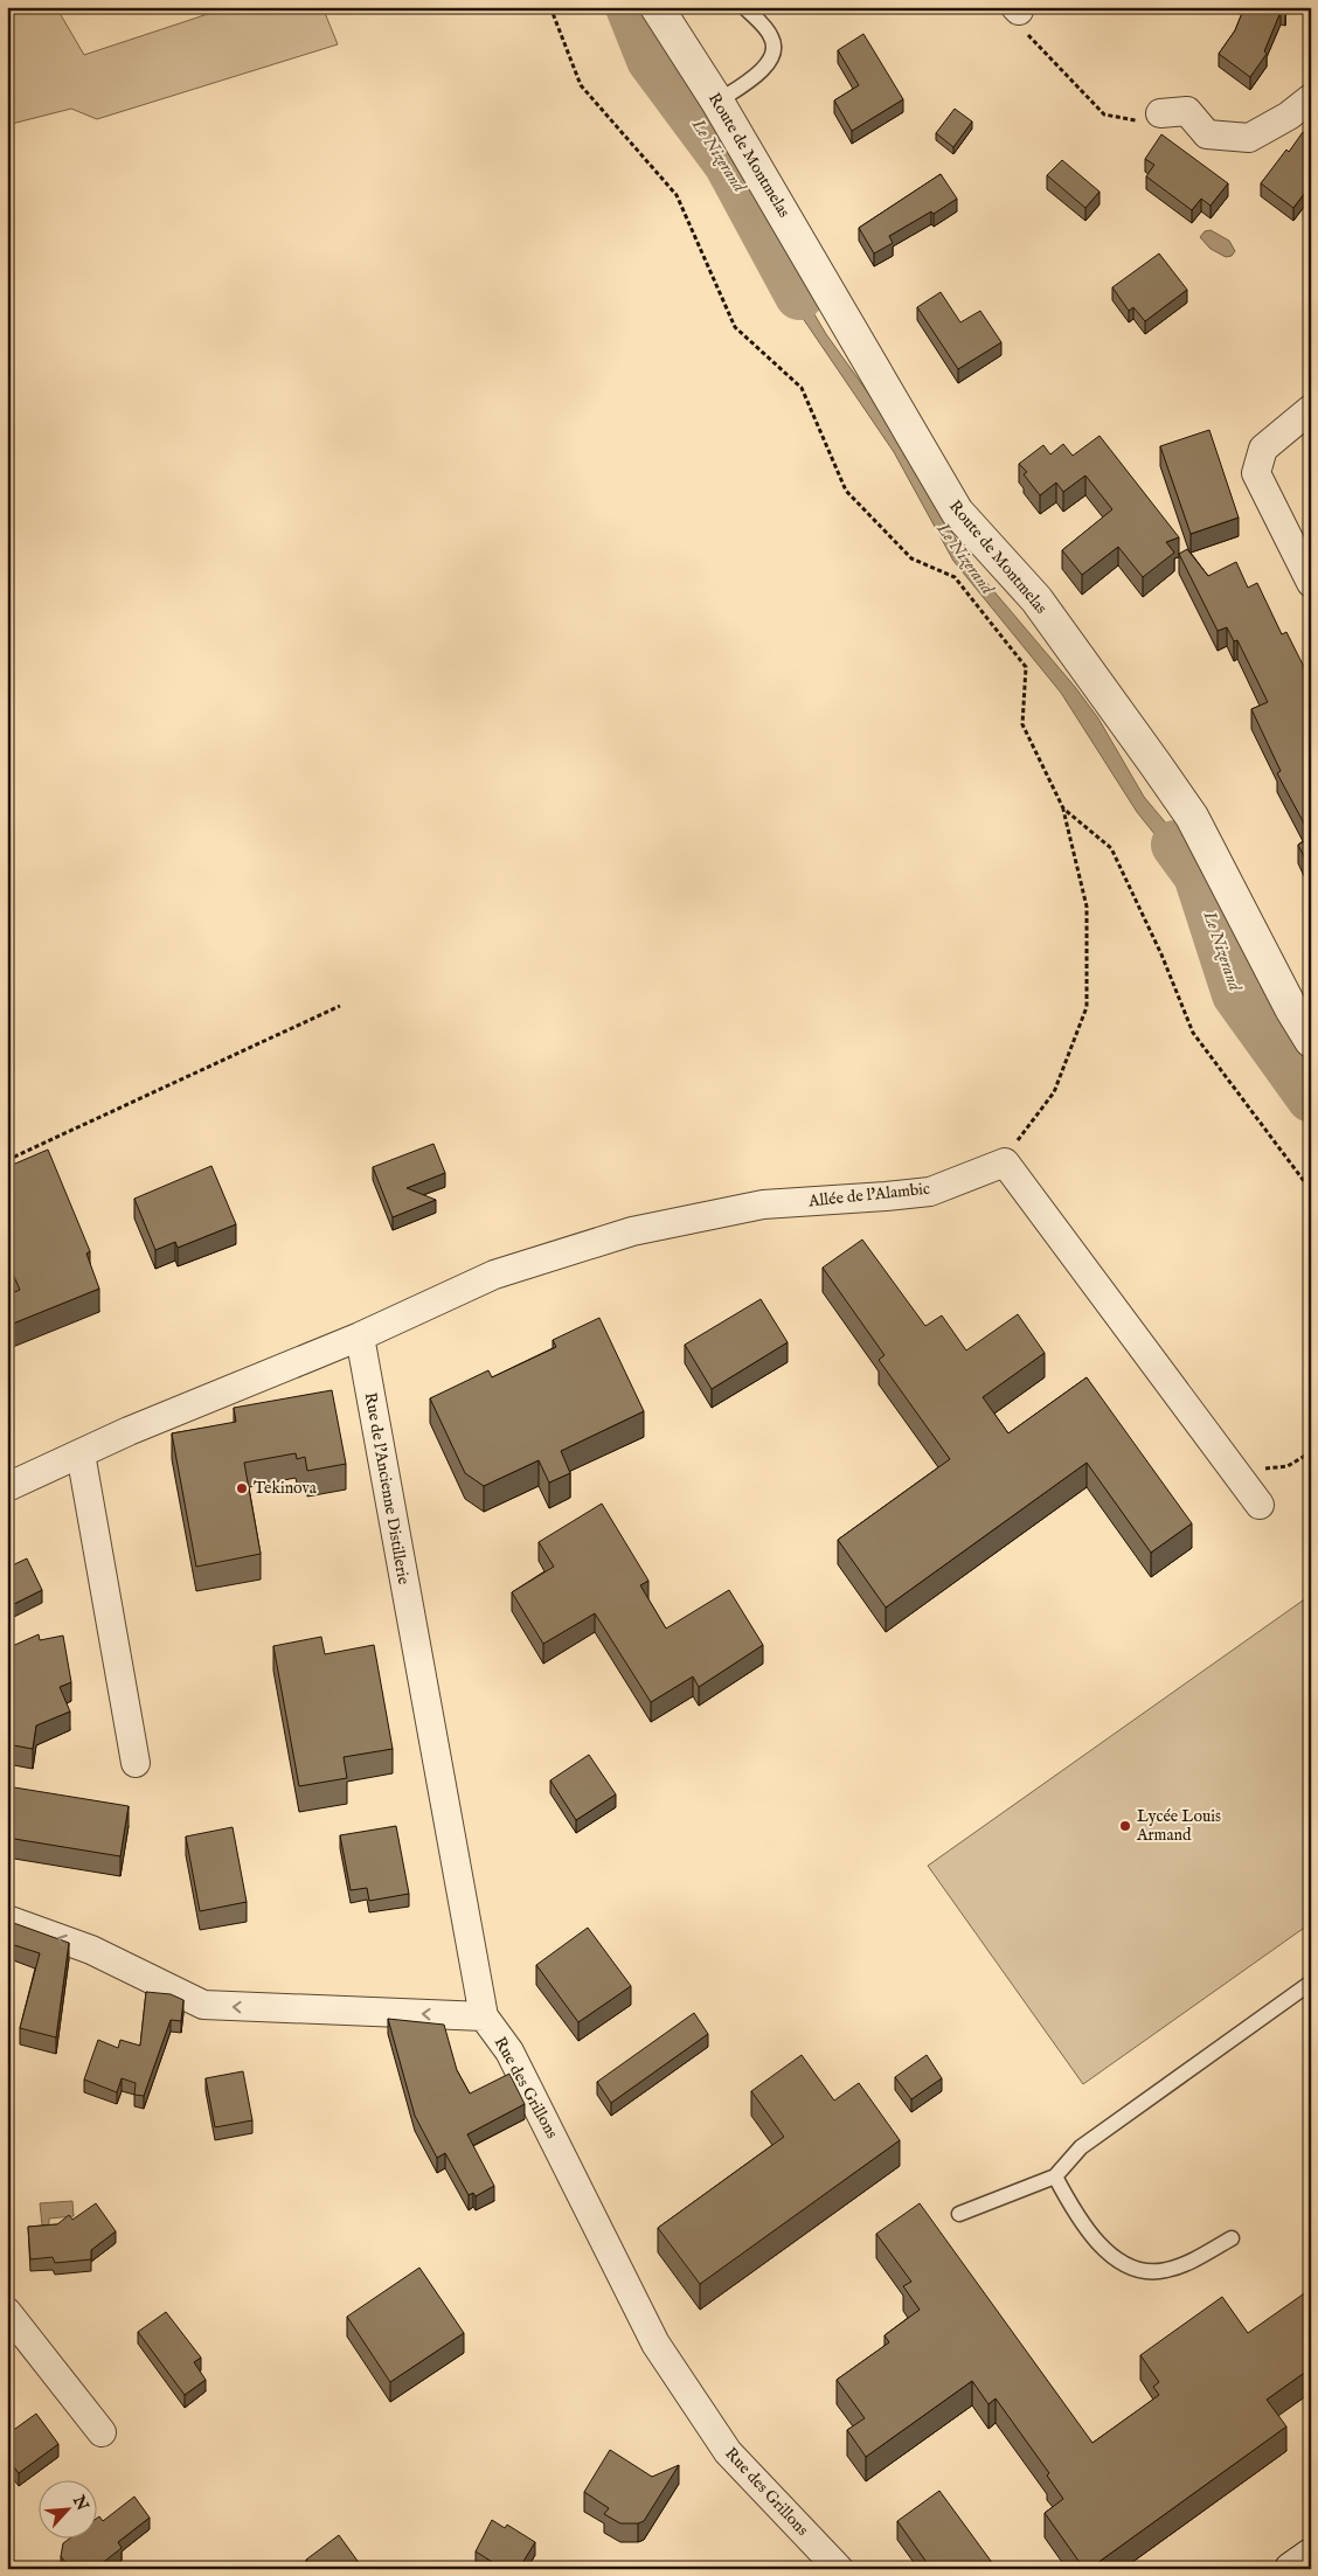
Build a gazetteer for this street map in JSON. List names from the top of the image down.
{
  "streets": {
    "street": [
      "Route de Montmelas",
      "Allée de l'Alambic",
      "Rue de l'Ancienne Distillerie",
      "Rue des Grillons"
    ]
  },
  "crossings": [
    ["Allée de l'Alambic", "Rue de l'Ancienne Distillerie"],
    ["Rue de l'Ancienne Distillerie", "Rue des Grillons"]
  ],
  "water": ["Le Nizerand"],
  "places": ["Tekinova", "Lycée Louis Armand"],
  "north": "top right"
}
